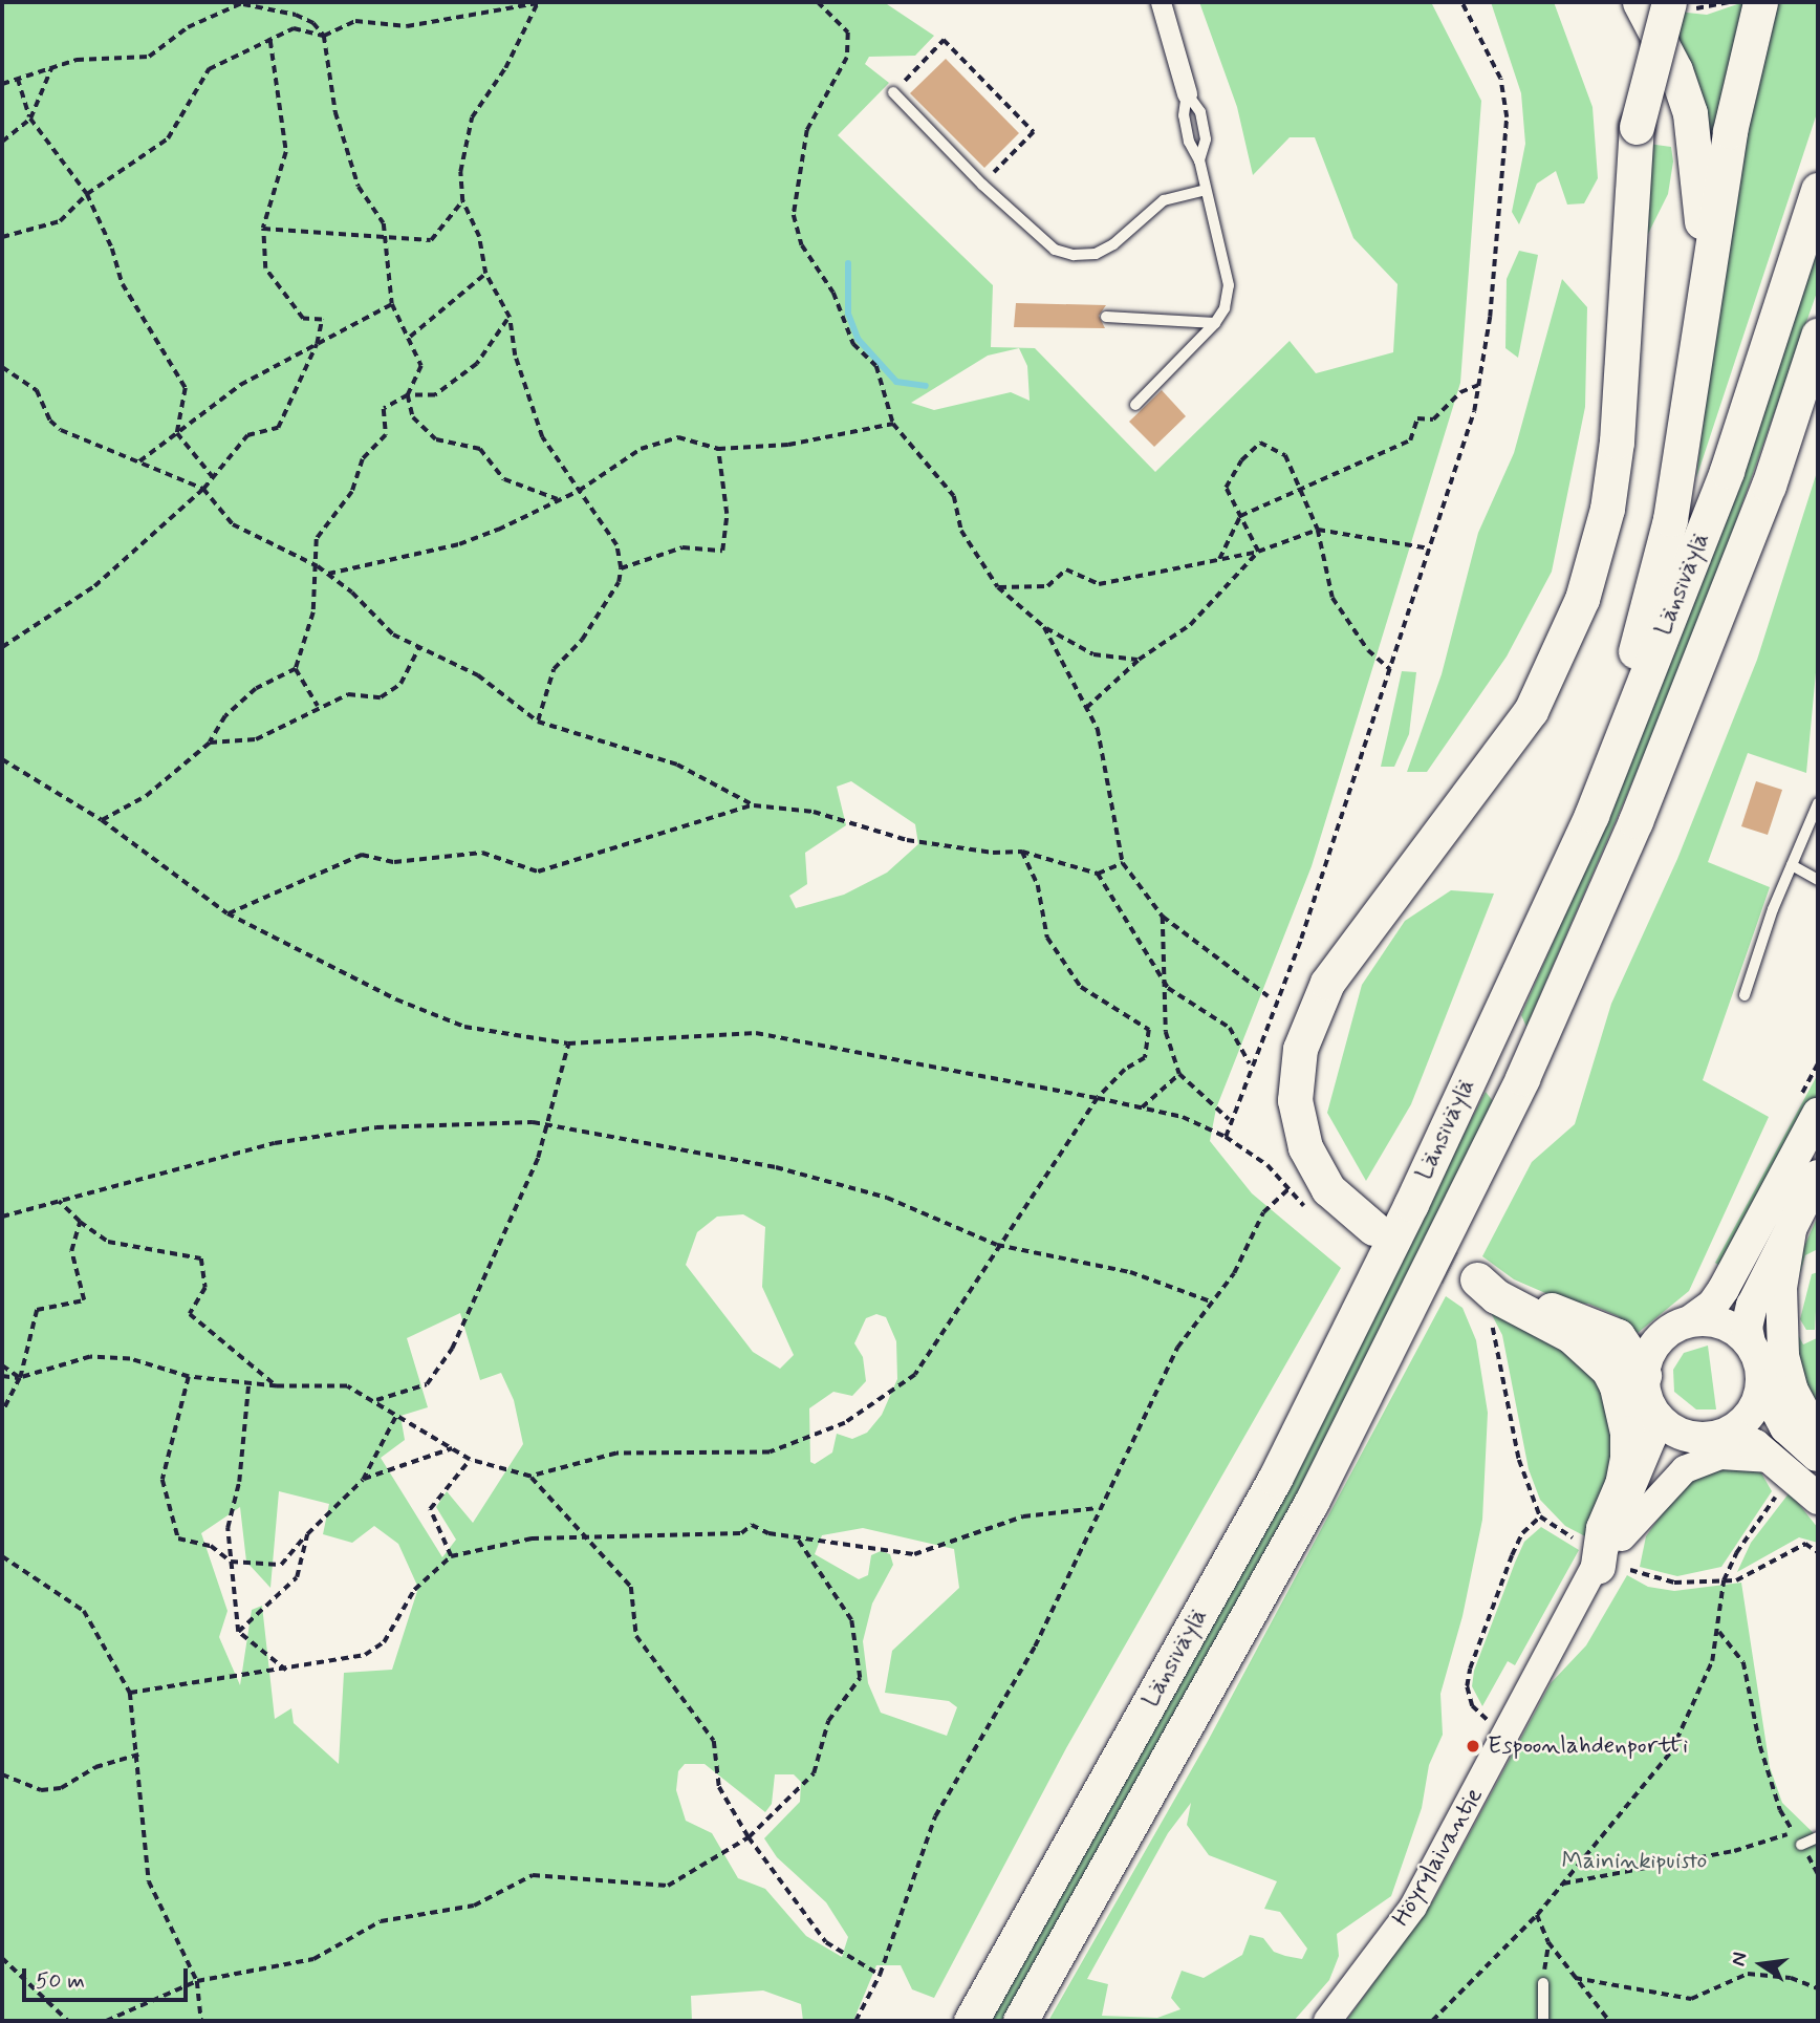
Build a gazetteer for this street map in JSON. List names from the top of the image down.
{
  "streets": {
    "highway": ["Länsiväylä"],
    "main road": ["Höyrylaivantie"]
  },
  "parks": ["Maininkipuisto"],
  "places": ["Espoonlahdenportti"],
  "scale_bar": "50 m",
  "north": "left"
}
